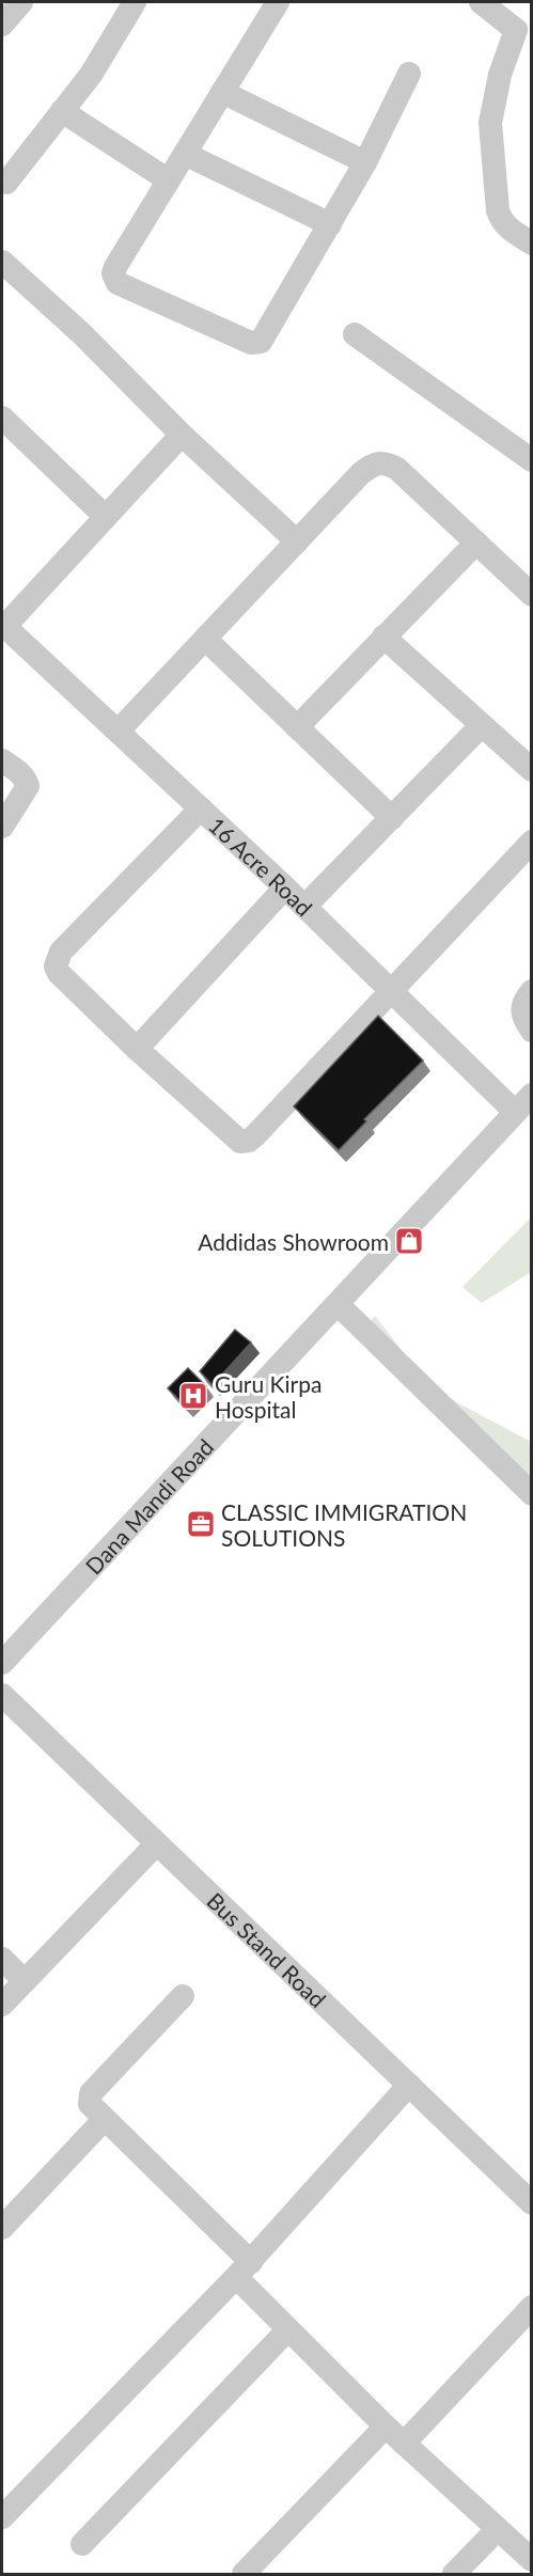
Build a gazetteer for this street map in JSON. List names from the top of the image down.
{
  "streets": {
    "street": ["16 Acre Road", "Dana Mandi Road", "Bus Stand Road"]
  },
  "crossings": [
    ["16 Acre Road", "Dana Mandi Road"]
  ],
  "places": {
    "shop": ["Addidas Showroom"],
    "hospital": ["Guru Kirpa Hospital"],
    "office": ["CLASSIC IMMIGRATION SOLUTIONS"]
  }
}
